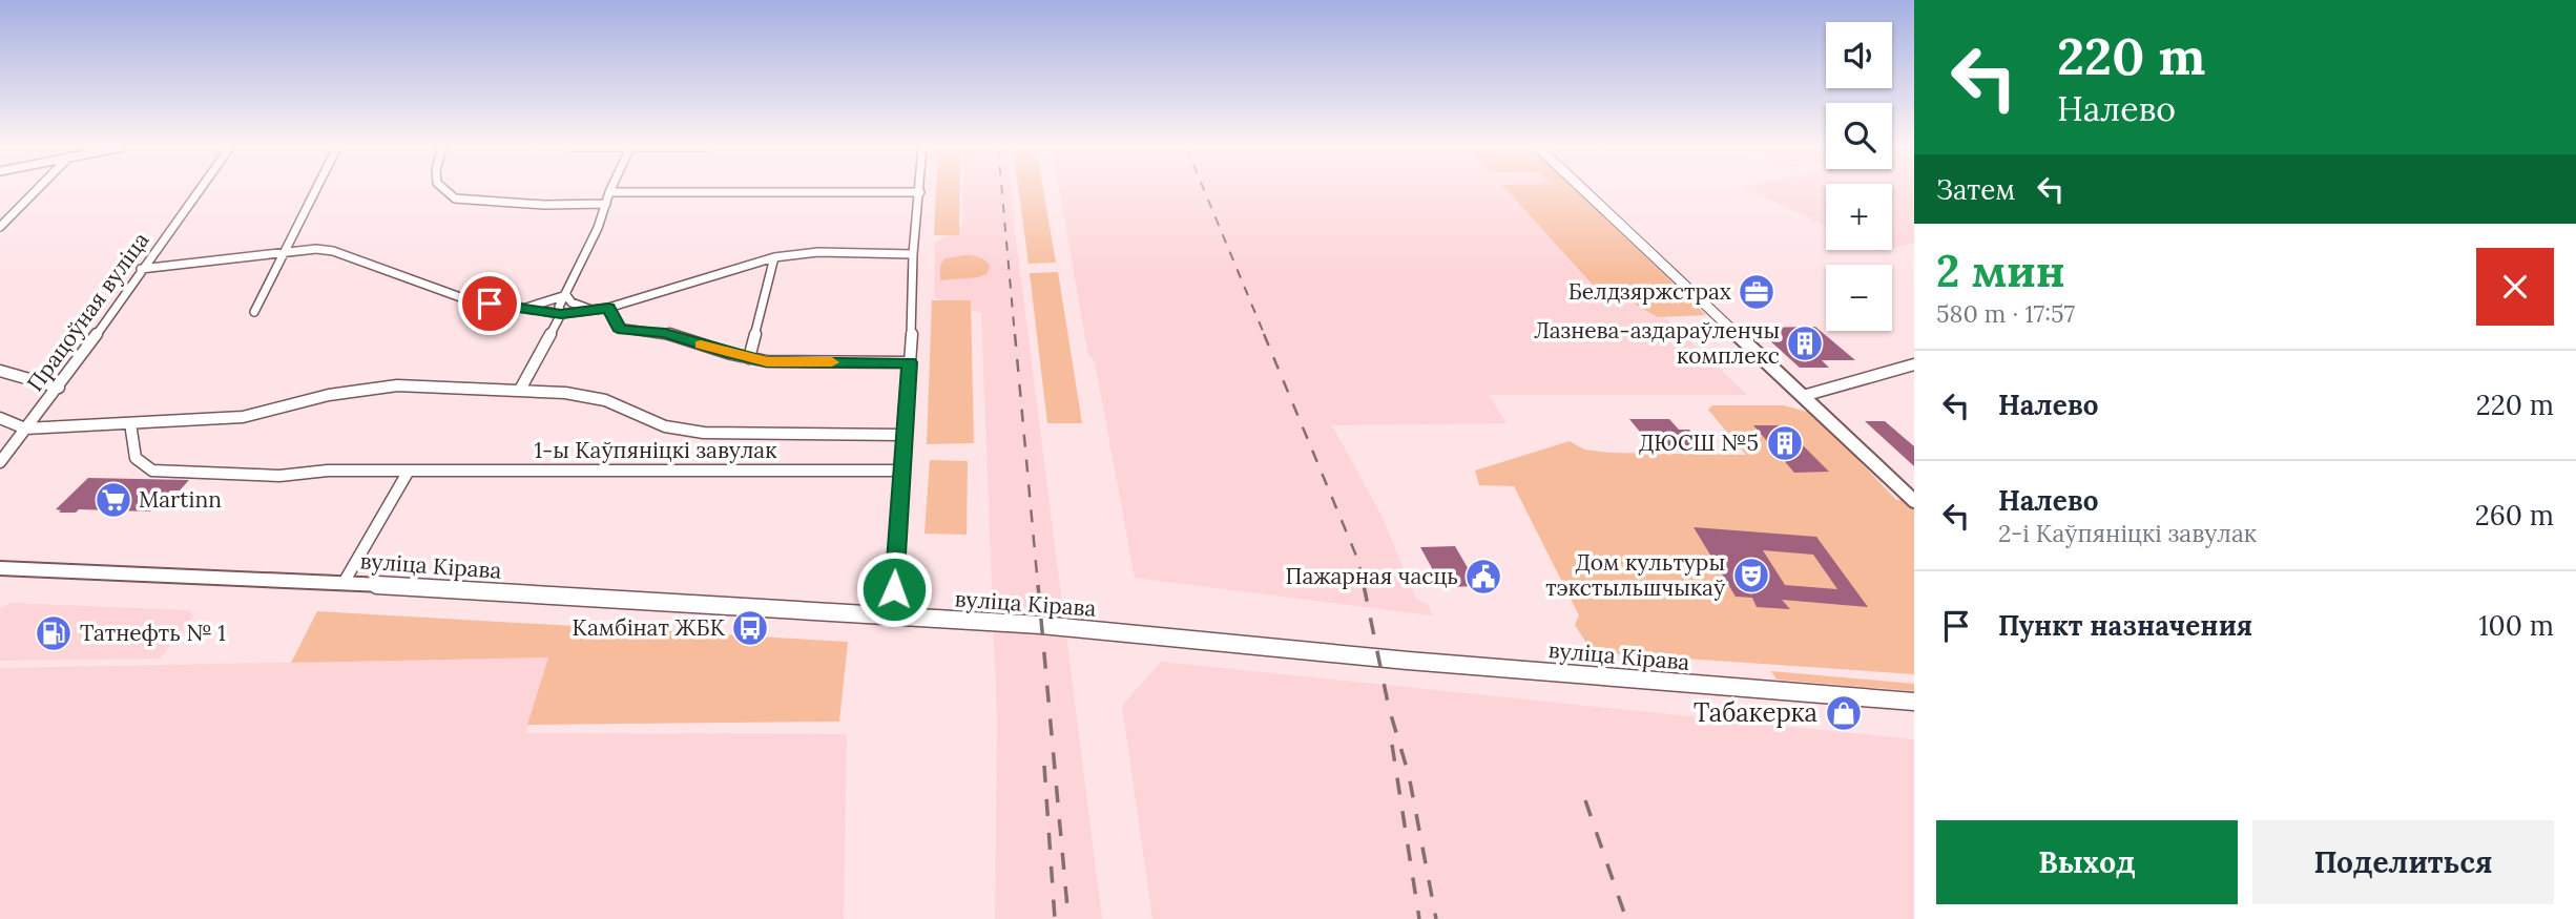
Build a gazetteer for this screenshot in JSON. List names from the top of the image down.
{
  "streets": {
    "main road": ["вуліца Кірава"],
    "street": ["Працоўная вуліца", "1-ы Каўпяніцкі завулак"]
  },
  "crossings": [
    ["Працоўная вуліца", "1-ы Каўпяніцкі завулак"]
  ],
  "places": {
    "office": ["Белдзяржстрах"],
    "building": ["Лазнева-аздараўленчы комплекс", "ДЮСШ №5"],
    "supermarket": ["Martinn"],
    "theatre": ["Дом культуры тэкстыльшчыкаў"],
    "public building": ["Пажарная часць"],
    "bus stop": ["Камбінат ЖБК"],
    "fuel station": ["Татнефть № 1"],
    "shop": ["Табакерка"]
  },
  "page": {
    "turn": ["220 m", "Налево"],
    "map_buttons": ["+", "−"],
    "then": "Затем",
    "heading": ["2 мин", "580 m · 17:57"],
    "list": [
      {
        "name": "Налево",
        "value": "220 m"
      },
      {
        "name": "Налево",
        "note": "2-і Каўпяніцкі завулак",
        "value": "260 m"
      },
      {
        "name": "Пункт назначения",
        "value": "100 m"
      }
    ],
    "buttons": ["Выход", "Поделиться"]
  }
}
